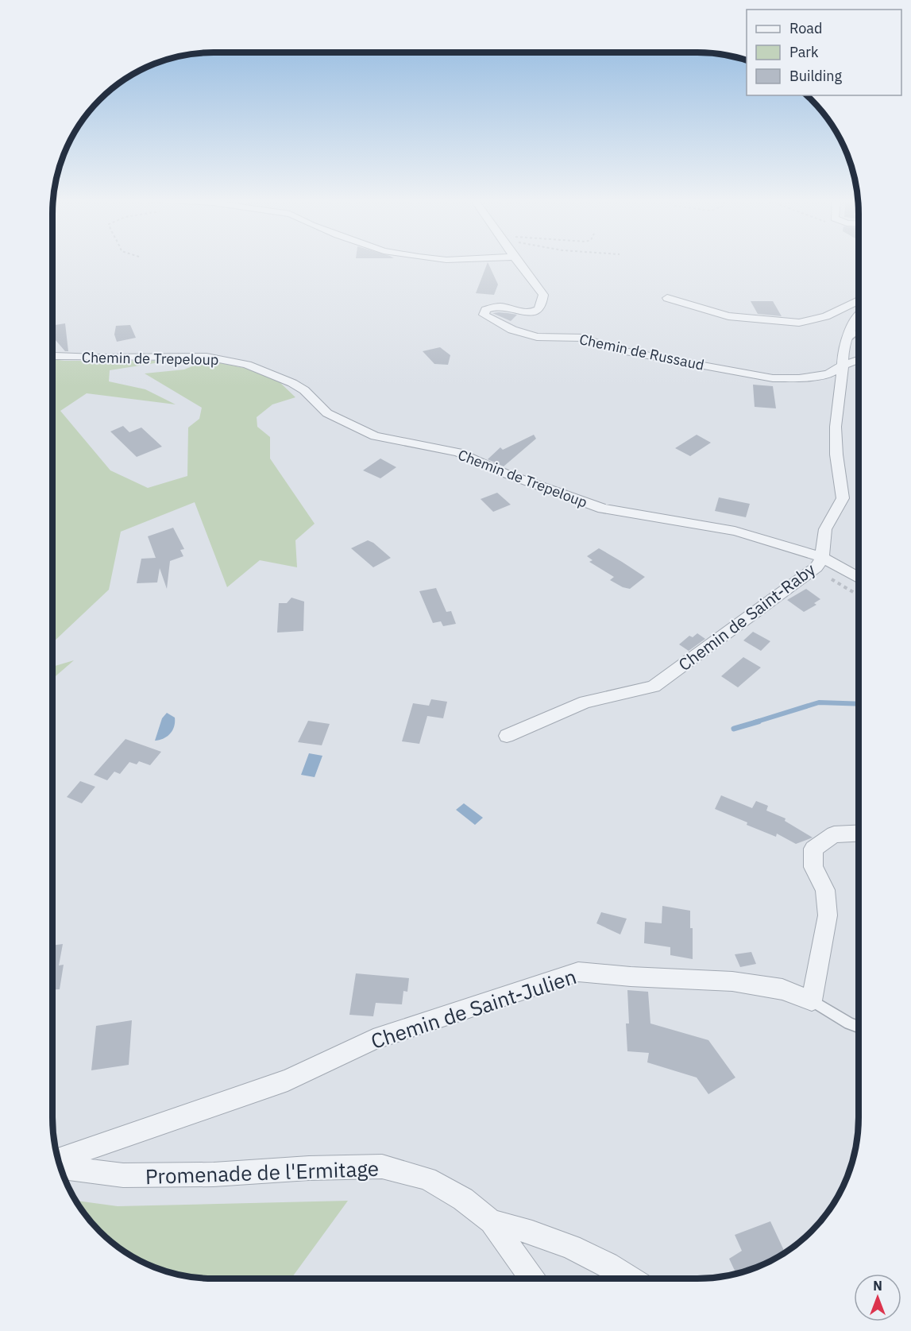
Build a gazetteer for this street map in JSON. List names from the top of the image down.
{
  "streets": {
    "street": [
      "Chemin de Russaud",
      "Chemin de Trepeloup",
      "Chemin de Saint-Raby",
      "Chemin de Saint-Julien",
      "Promenade de l'Ermitage"
    ]
  },
  "crossings": [
    ["Chemin de Russaud", "Chemin de Saint-Raby"],
    ["Chemin de Trepeloup", "Chemin de Saint-Raby"]
  ],
  "legend": ["Road", "Park", "Building"],
  "north": "top"
}
